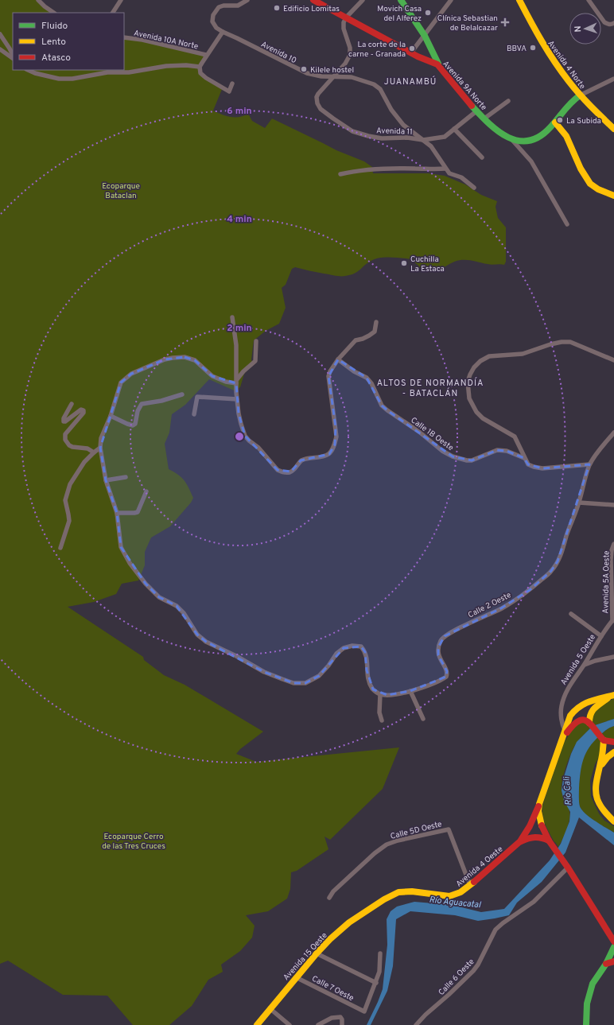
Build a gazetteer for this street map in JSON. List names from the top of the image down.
{
  "streets": {
    "street": [
      "Avenida 10A Norte",
      "Avenida 10",
      "Avenida 4 Norte",
      "Avenida 9A Norte",
      "Avenida 11",
      "Calle 1B Oeste",
      "Avenida 5A Oeste",
      "Calle 2 Oeste",
      "Avenida 5 Oeste",
      "Calle 5D Oeste",
      "Avenida 4 Oeste",
      "Avenida 15 Oeste",
      "Calle 6 Oeste",
      "Calle 7 Oeste"
    ]
  },
  "crossings": [
    ["Avenida 10", "Avenida 11"],
    ["Avenida 9A Norte", "Avenida 11"],
    ["Avenida 5A Oeste", "Avenida 5 Oeste"],
    ["Avenida 5 Oeste", "Avenida 4 Oeste"],
    ["Calle 5D Oeste", "Avenida 4 Oeste"],
    ["Avenida 4 Oeste", "Avenida 15 Oeste"],
    ["Avenida 4 Oeste", "Calle 6 Oeste"],
    ["Avenida 15 Oeste", "Calle 7 Oeste"]
  ],
  "districts": ["JUANAMBÚ", "ALTOS DE NORMANDÍA - BATACLÁN"],
  "water": ["Río Cali", "Río Aguacatal"],
  "parks": ["Ecoparque Bataclan", "Ecoparque Cerro de las Tres Cruces"],
  "places": {
    "other": [
      "Edificio Lomitas",
      "Movich Casa del Alferez",
      "BBVA",
      "La corte de la carne - Granada",
      "Kilele hostel",
      "La Subida",
      "Cuchilla La Estaca"
    ],
    "health": ["Clínica Sebastian de Belalcazar"]
  },
  "legend": ["Fluido", "Lento", "Atasco"],
  "north": "left",
  "rings": ["6 min", "4 min", "2 min"]
}
